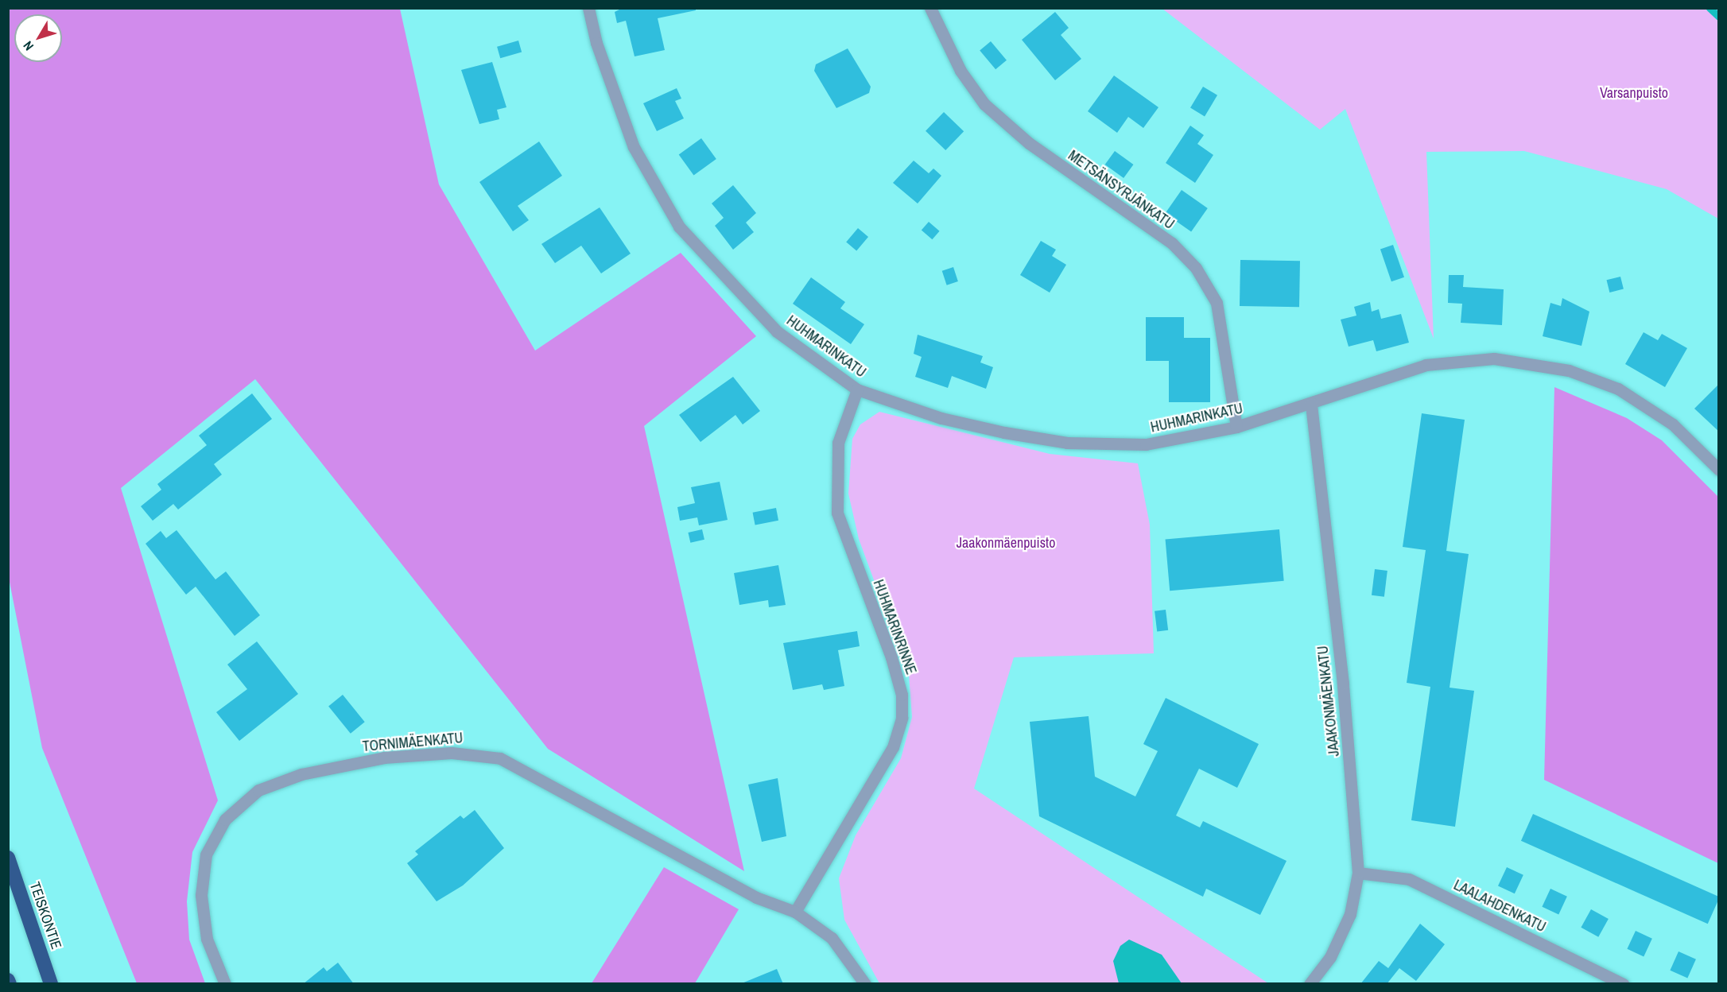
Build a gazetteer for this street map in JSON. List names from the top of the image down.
{
  "streets": {
    "highway": ["TEISKONTIE"],
    "street": [
      "METSÄNSYRJÄNKATU",
      "HUHMARINKATU",
      "HUHMARINRINNE",
      "JAAKONMÄENKATU",
      "TORNIMÄENKATU",
      "LAALAHDENKATU"
    ]
  },
  "crossings": [
    ["METSÄNSYRJÄNKATU", "HUHMARINKATU"],
    ["HUHMARINKATU", "HUHMARINRINNE"],
    ["HUHMARINKATU", "JAAKONMÄENKATU"],
    ["HUHMARINRINNE", "TORNIMÄENKATU"],
    ["JAAKONMÄENKATU", "LAALAHDENKATU"]
  ],
  "parks": ["Varsanpuisto", "Jaakonmäenpuisto"],
  "north": "bottom left"
}
